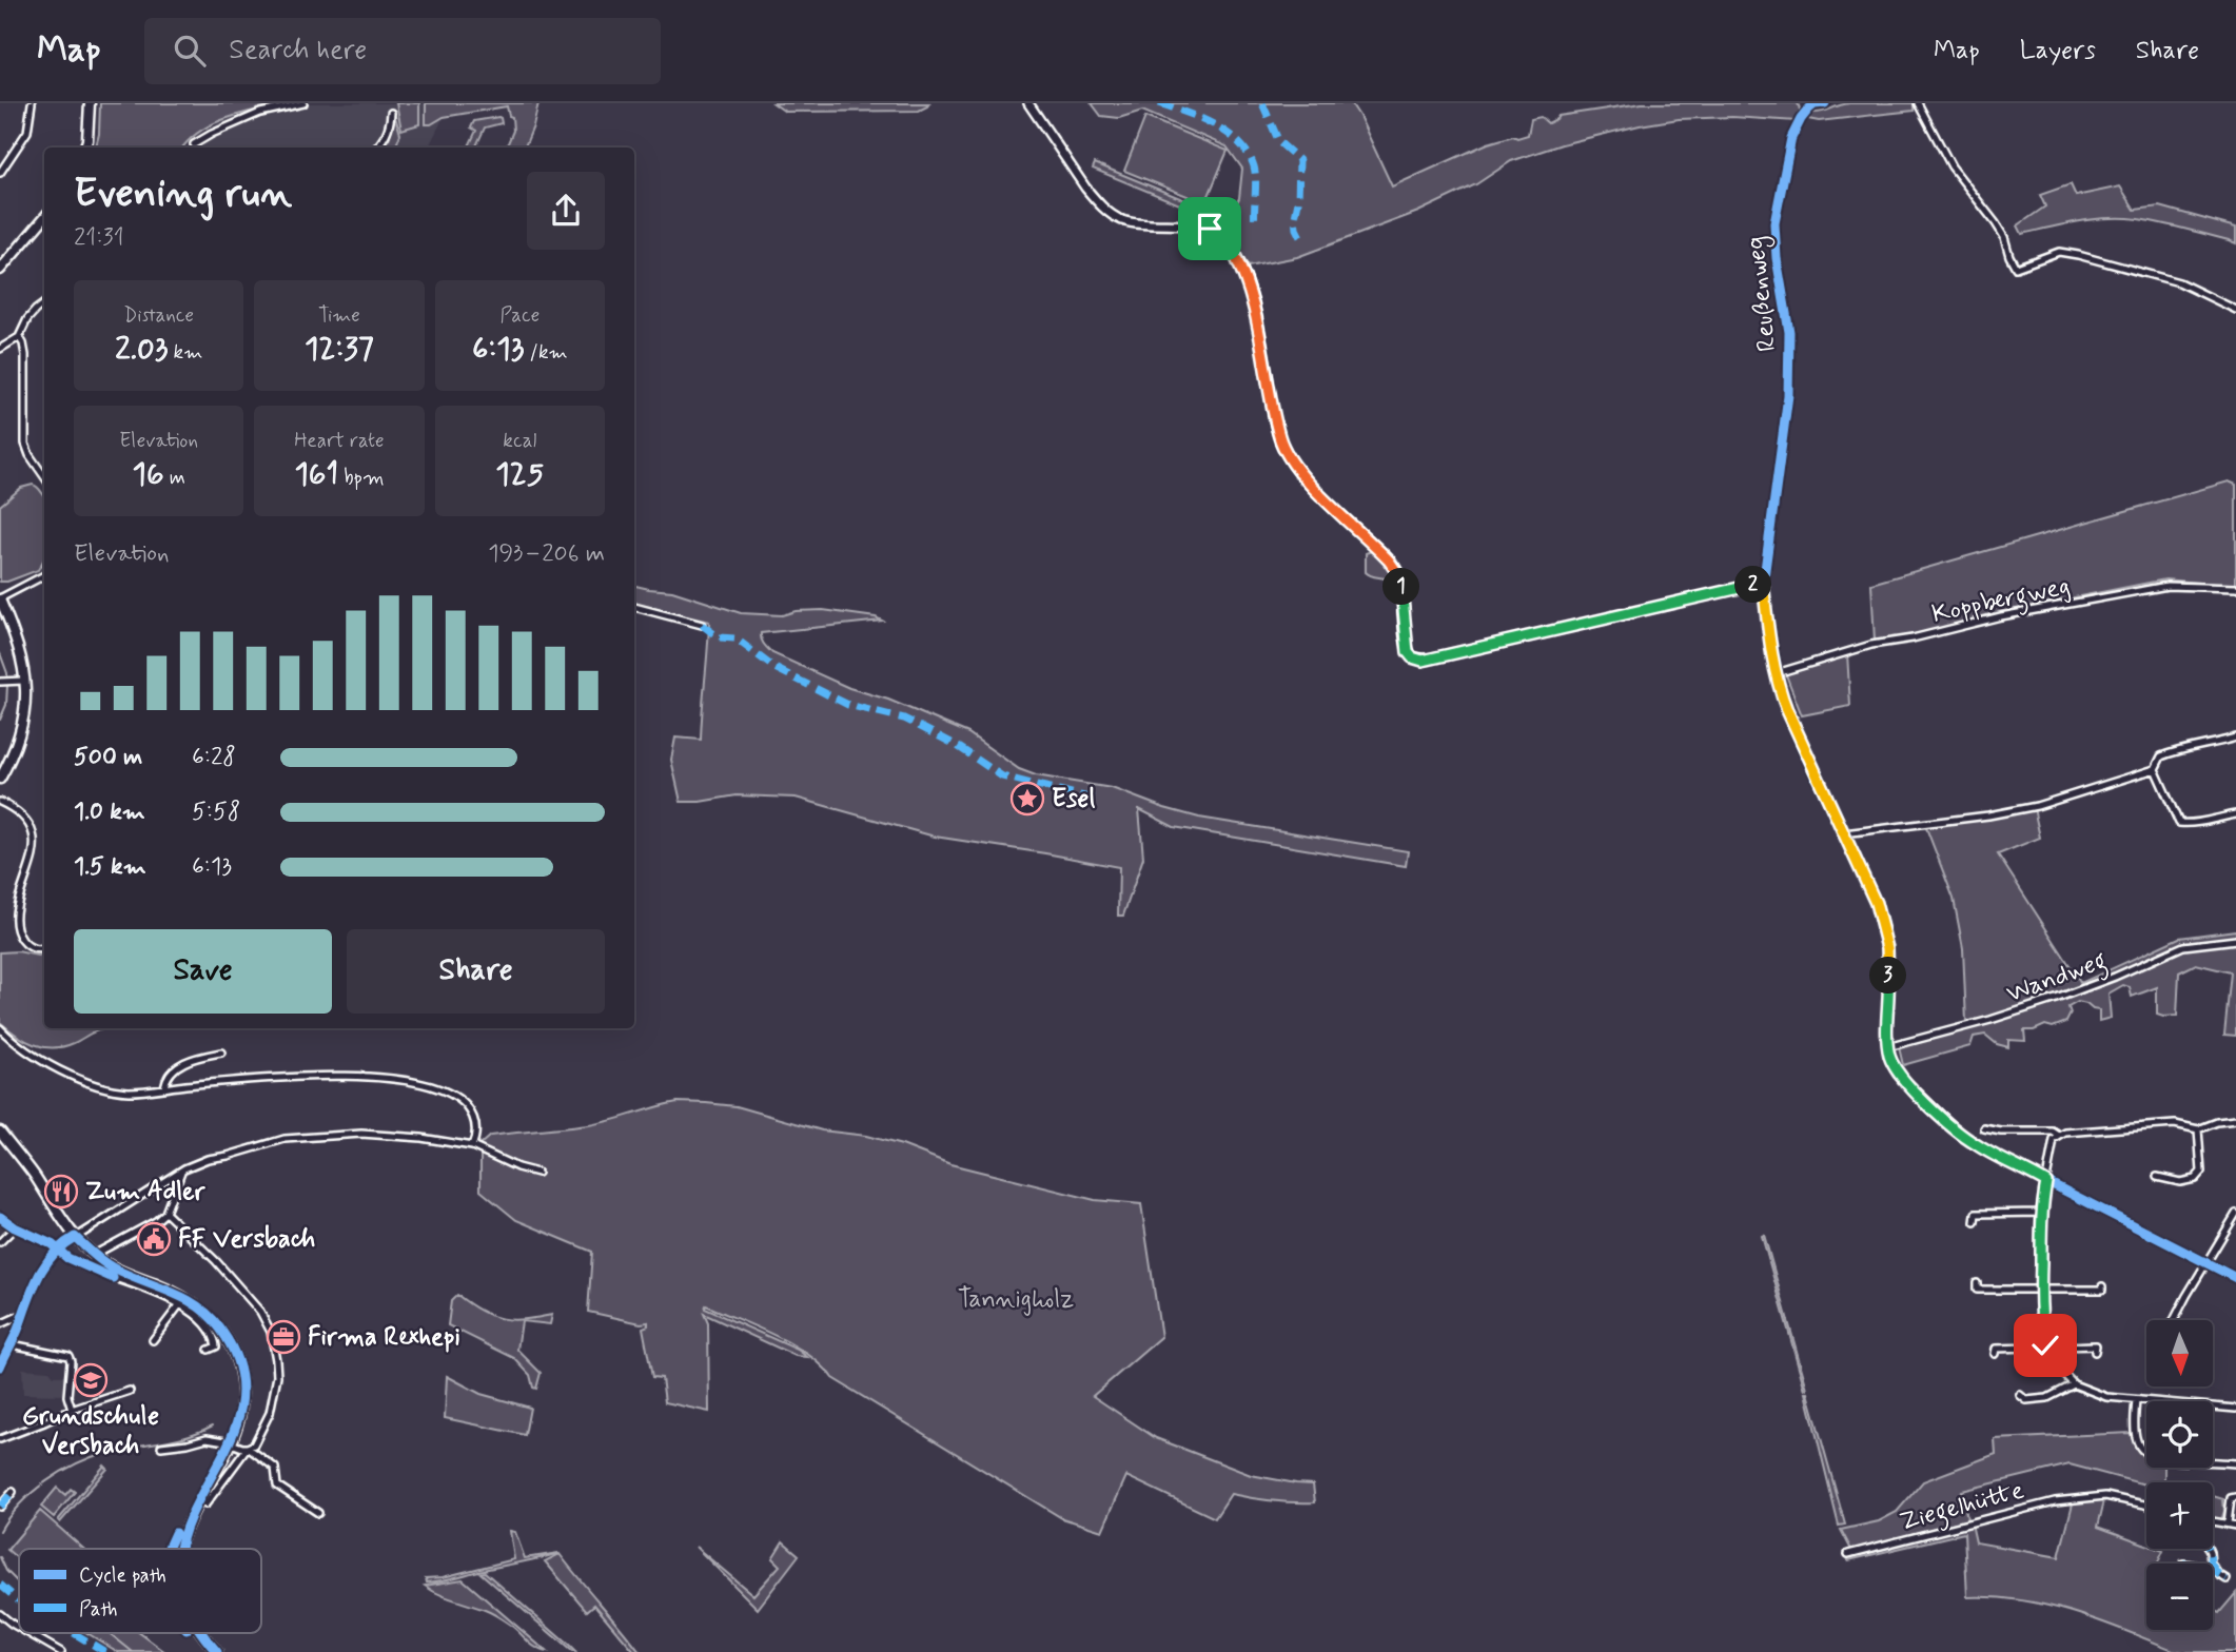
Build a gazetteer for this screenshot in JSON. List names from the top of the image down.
{
  "streets": {
    "street": [
      "Reußenweg",
      "Koppbergweg",
      "Wandweg",
      "Ziegelhütte"
    ]
  },
  "parks": ["Tannigholz"],
  "places": {
    "place": ["Esel"],
    "restaurant": ["Zum Adler"],
    "public building": ["FF Versbach"],
    "office": ["Firma Rexhepi"],
    "school or university": ["Grundschule Versbach"]
  },
  "legend": ["Cycle path", "Path"],
  "north": "bottom",
  "page": {
    "header": "Map",
    "search": "Search here",
    "nav": ["Map", "Layers", "Share"],
    "heading": ["Evening run", "21:31"],
    "stats": [
      ["Distance", "2.03 km"],
      ["Time", "12:37"],
      ["Pace", "6:13 /km"],
      ["Elevation", "16 m"],
      ["Heart rate", "161 bpm"],
      ["kcal", "125"]
    ],
    "chart": ["Elevation", "193–206 m"],
    "pins": ["2", "1", "3"],
    "list": [
      {
        "name": "500 m",
        "note": "6:28"
      },
      {
        "name": "1.0 km",
        "note": "5:58"
      },
      {
        "name": "1.5 km",
        "note": "6:13"
      }
    ],
    "buttons": ["Save", "Share"],
    "map_buttons": ["+", "−"]
  }
}
